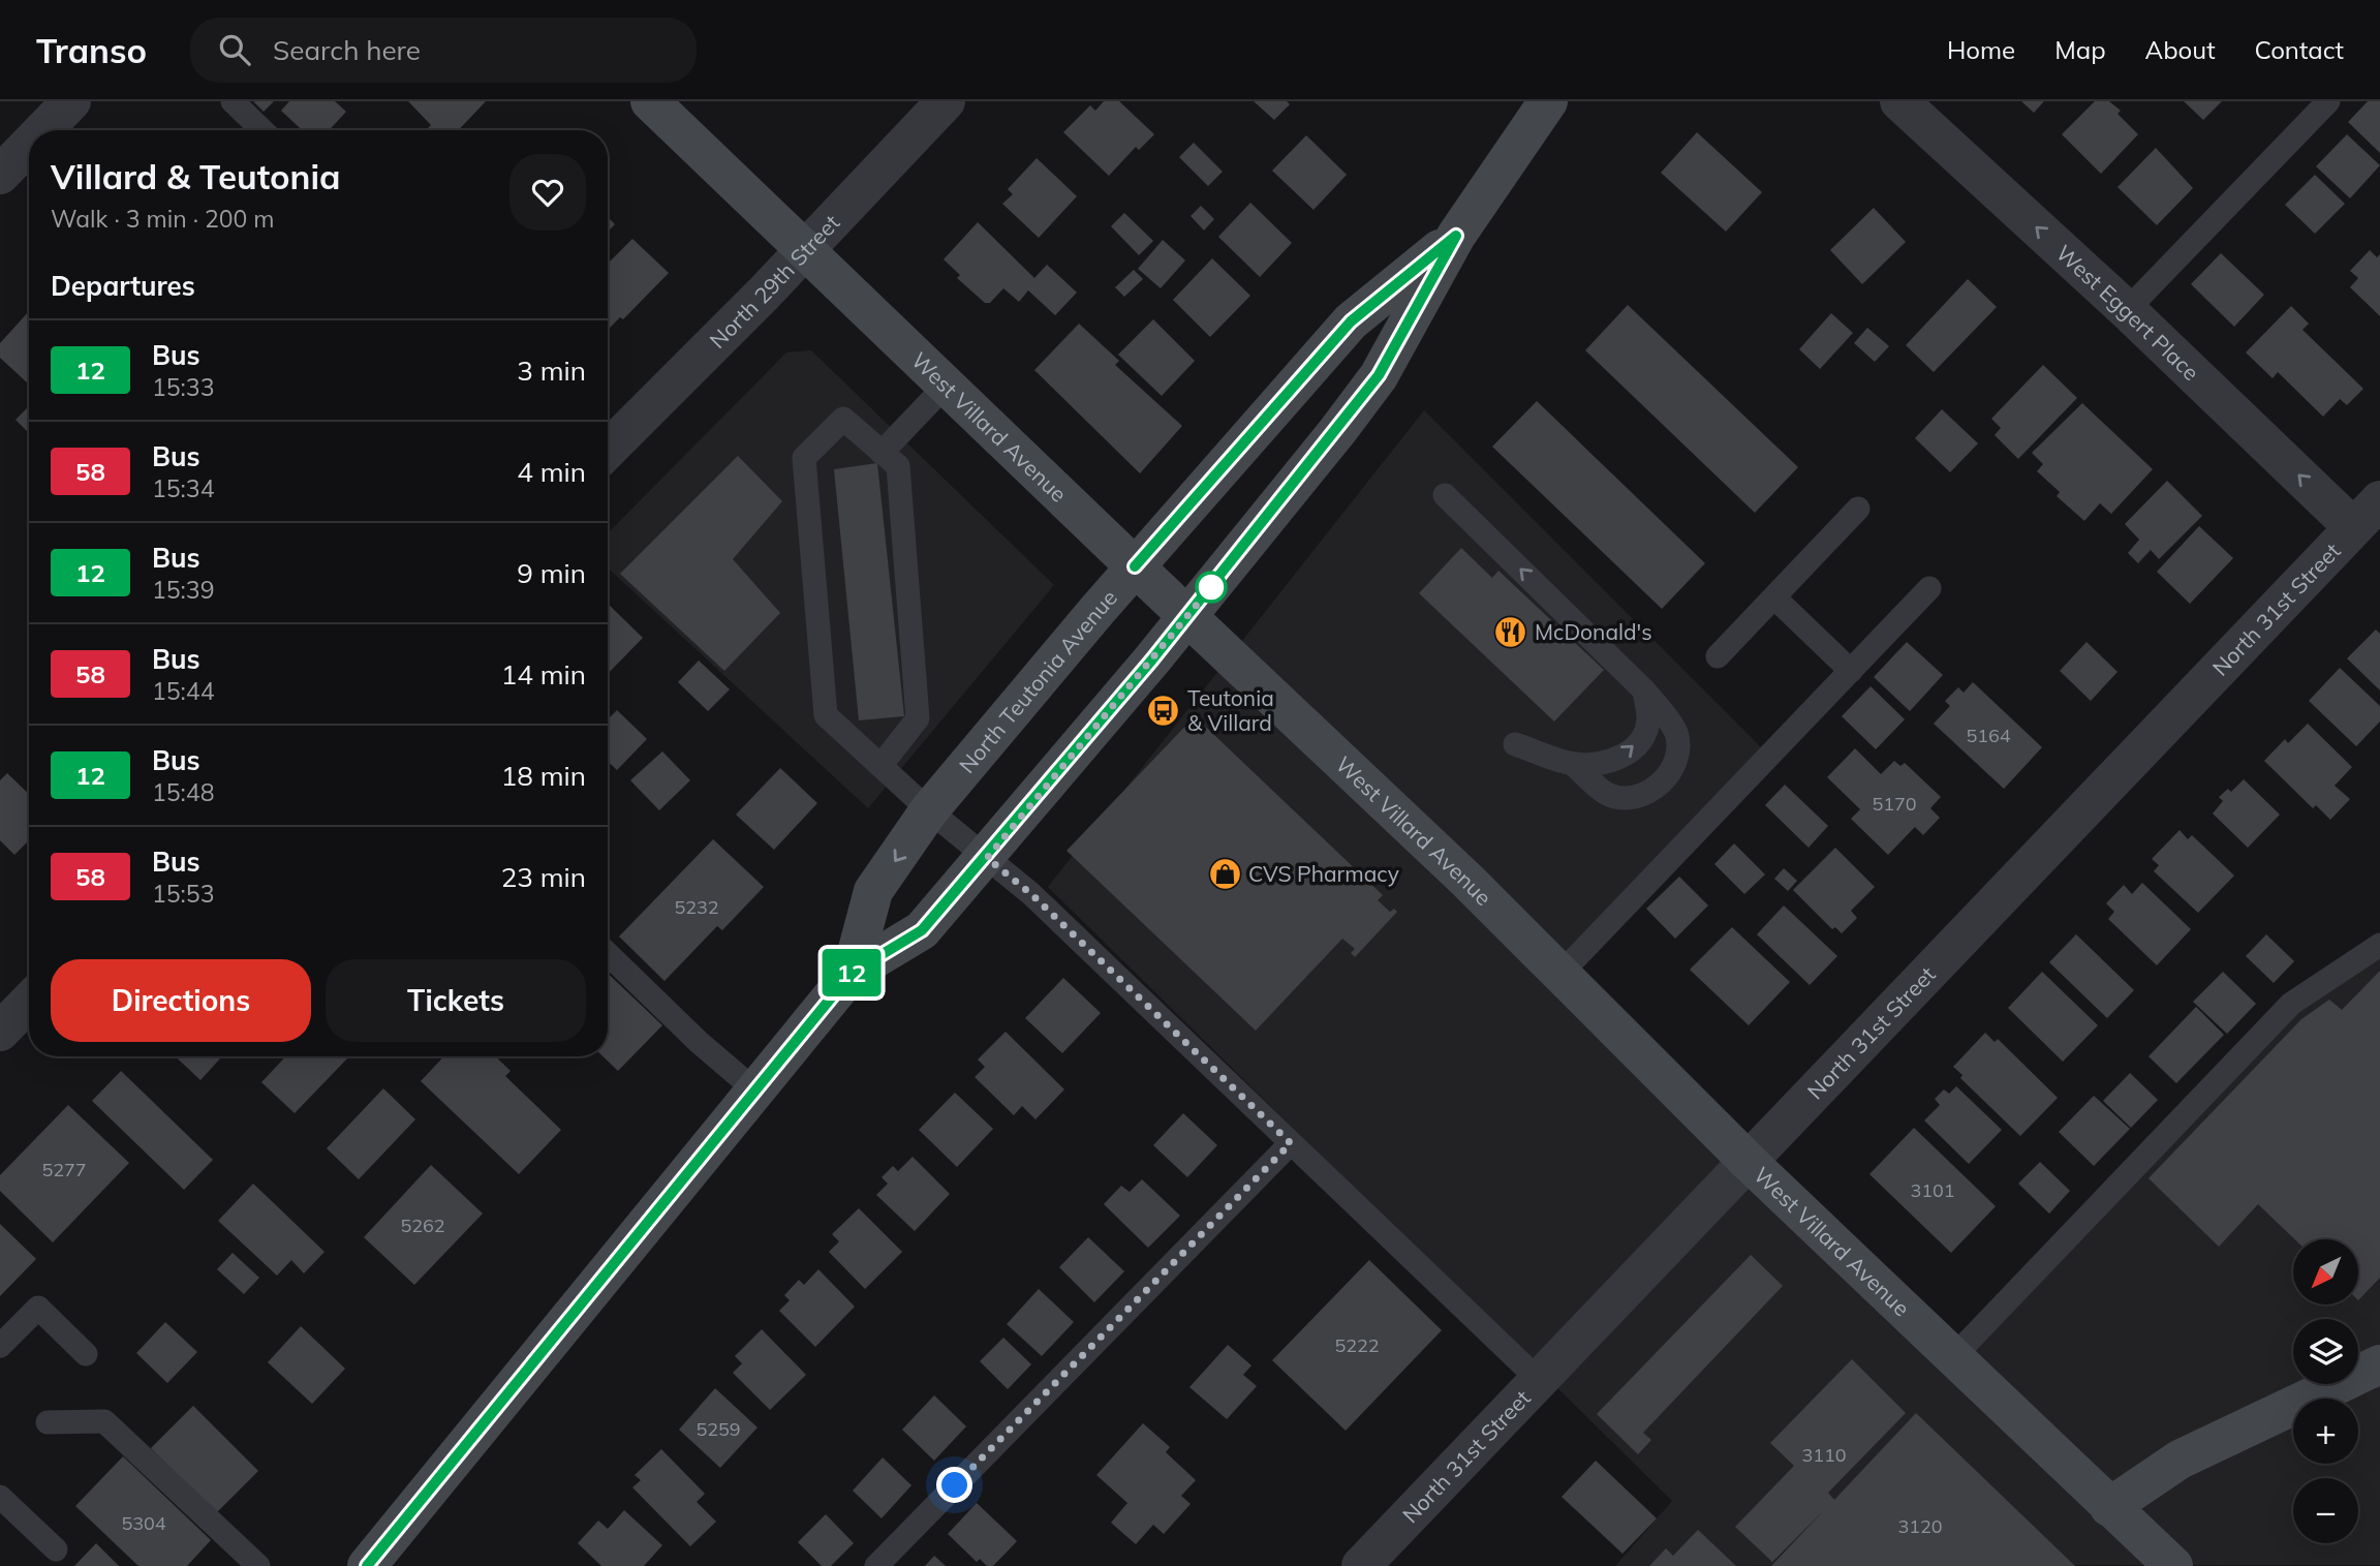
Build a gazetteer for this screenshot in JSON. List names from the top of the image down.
{
  "streets": {
    "main road": ["West Villard Avenue", "North Teutonia Avenue"],
    "street": ["North 29th Street", "West Eggert Place", "North 31st Street"]
  },
  "crossings": [
    ["North 29th Street", "West Villard Avenue"],
    ["West Eggert Place", "North 31st Street"],
    ["West Villard Avenue", "North 31st Street"],
    ["West Villard Avenue", "North Teutonia Avenue"]
  ],
  "one_way": ["West Eggert Place"],
  "places": {
    "restaurant": ["McDonald's"],
    "bus stop": ["Teutonia & Villard"],
    "shop": ["CVS Pharmacy"]
  },
  "lines": ["bus line 12"],
  "house_numbers": [
    "5164",
    "5170",
    "5232",
    "5277",
    "3101",
    "5262",
    "5222",
    "5259",
    "3110",
    "5304",
    "3120"
  ],
  "north": "bottom left",
  "page": {
    "header": "Transo",
    "search": "Search here",
    "nav": [
      "Home",
      "Map",
      "About",
      "Contact"
    ],
    "on_map": "12",
    "heading": [
      ["Villard & Teutonia", "Walk · 3 min · 200 m"],
      "Departures"
    ],
    "list": [
      {
        "mark": "12",
        "name": "Bus",
        "note": "15:33",
        "value": "3 min"
      },
      {
        "mark": "58",
        "name": "Bus",
        "note": "15:34",
        "value": "4 min"
      },
      {
        "mark": "12",
        "name": "Bus",
        "note": "15:39",
        "value": "9 min"
      },
      {
        "mark": "58",
        "name": "Bus",
        "note": "15:44",
        "value": "14 min"
      },
      {
        "mark": "12",
        "name": "Bus",
        "note": "15:48",
        "value": "18 min"
      },
      {
        "mark": "58",
        "name": "Bus",
        "note": "15:53",
        "value": "23 min"
      }
    ],
    "buttons": ["Directions", "Tickets"],
    "map_buttons": ["+", "−"]
  }
}
